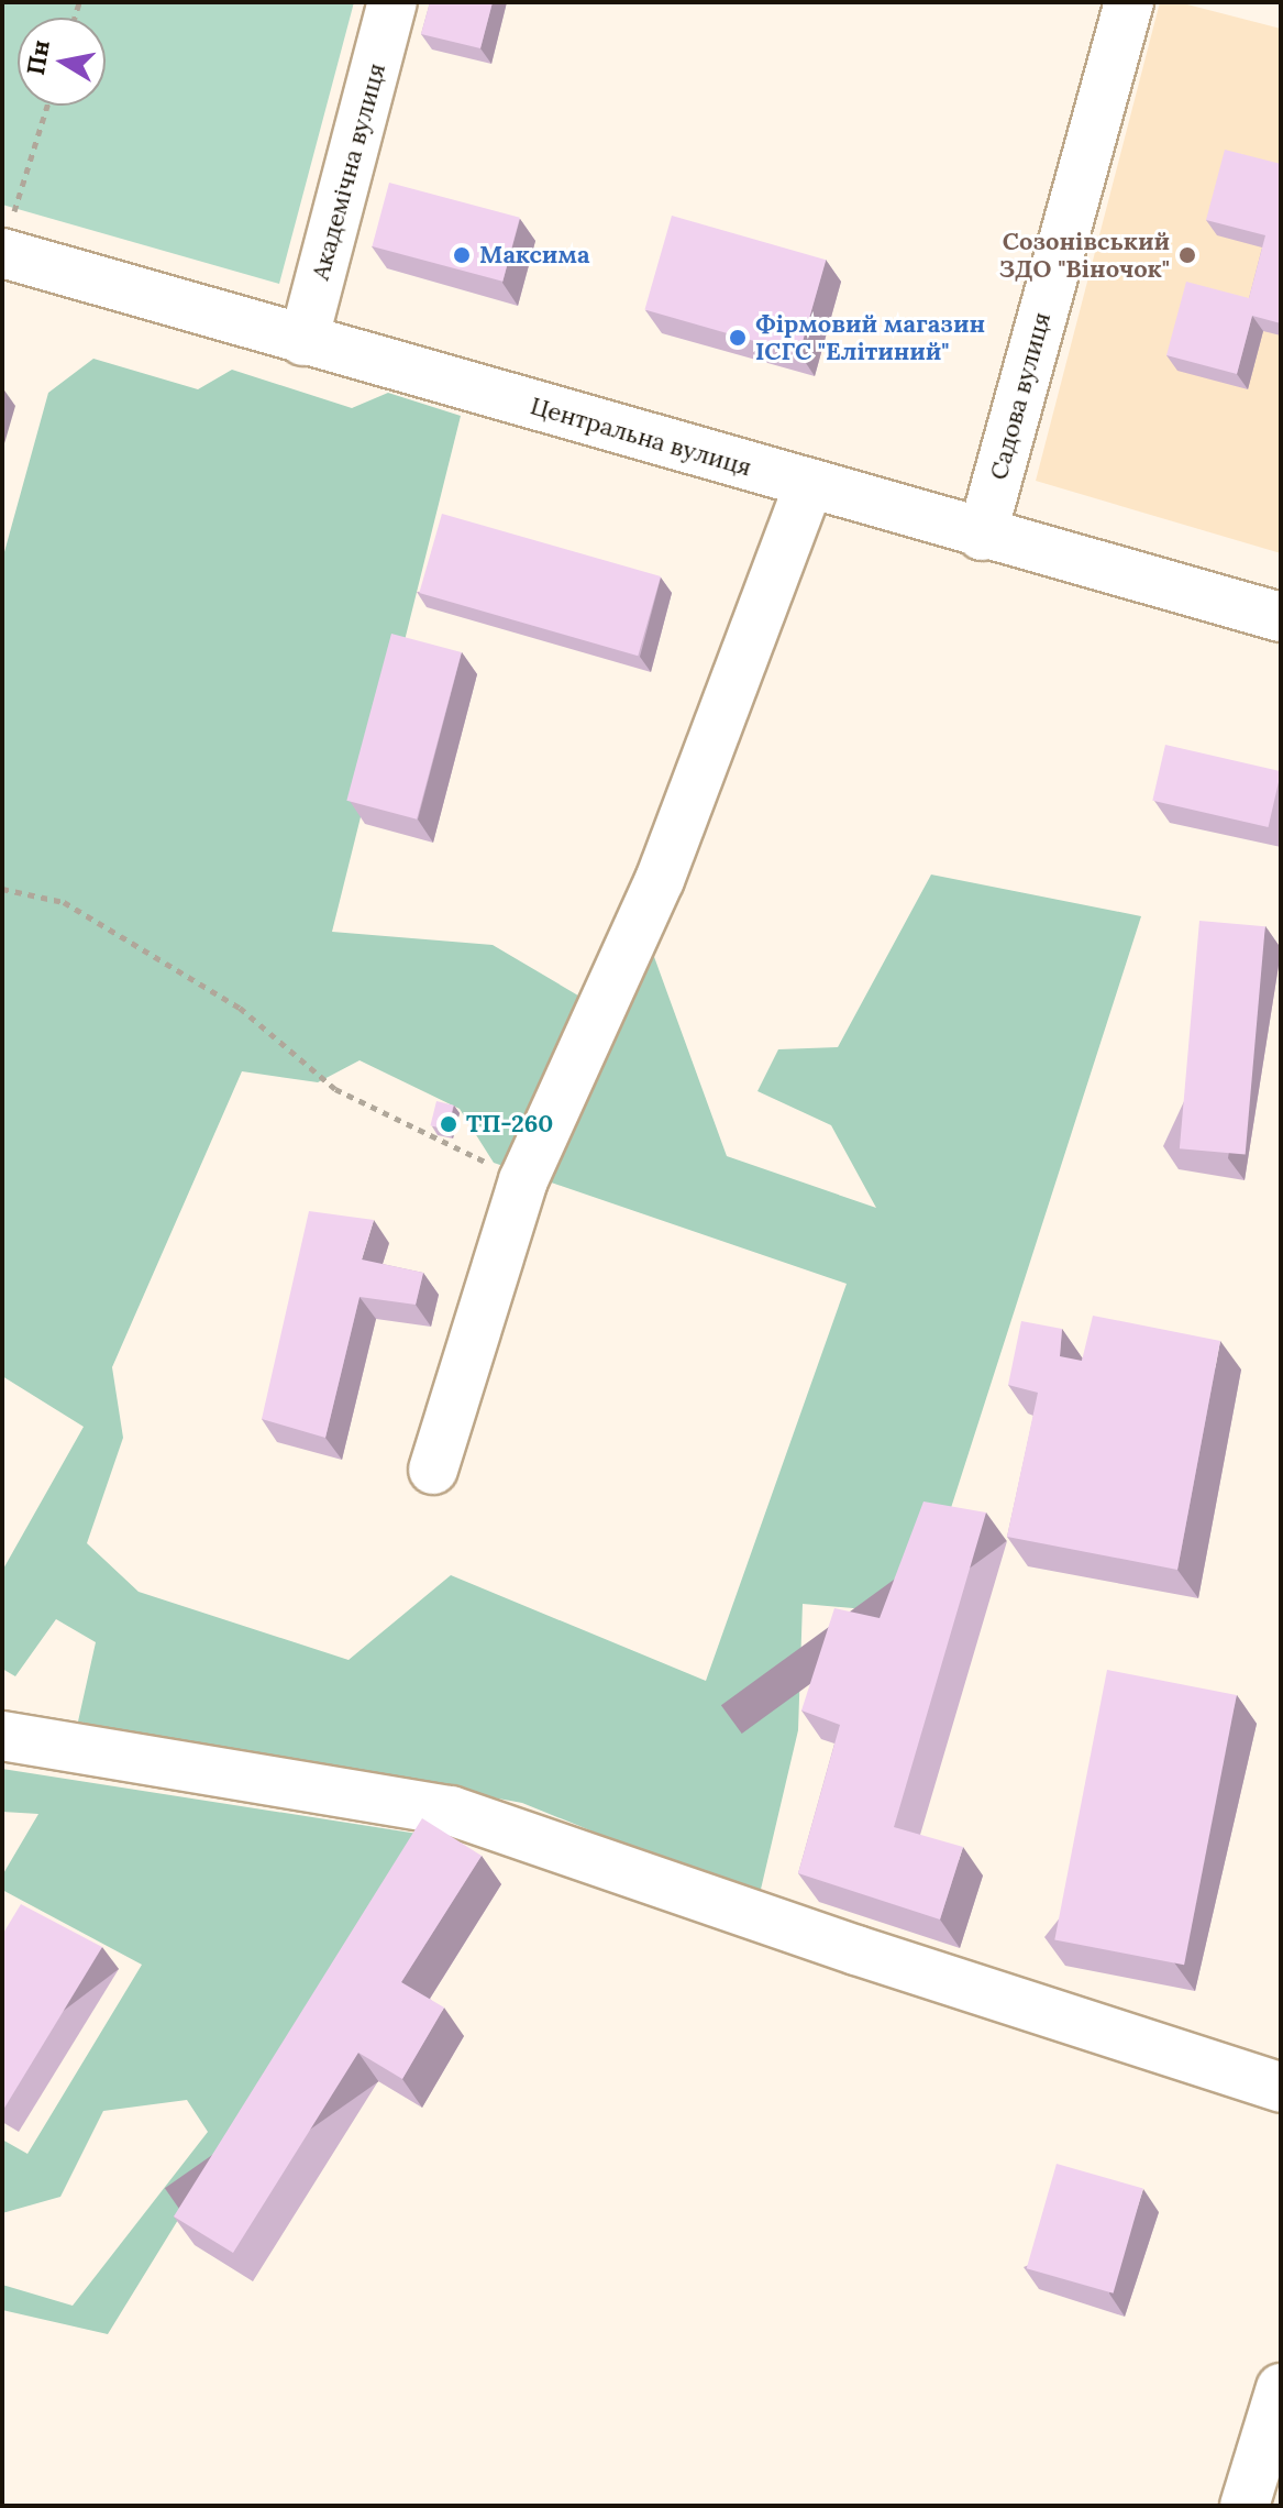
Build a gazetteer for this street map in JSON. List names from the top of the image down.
{
  "streets": {
    "street": ["Академічна вулиця", "Садова вулиця", "Центральна вулиця"]
  },
  "crossings": [
    ["Академічна вулиця", "Центральна вулиця"],
    ["Садова вулиця", "Центральна вулиця"]
  ],
  "places": [
    "Максима",
    "Созонівський ЗДО \"Віночок\"",
    "Фірмовий магазин ІСГС \"Елітиний\"",
    "ТП-260"
  ],
  "north": "left"
}
